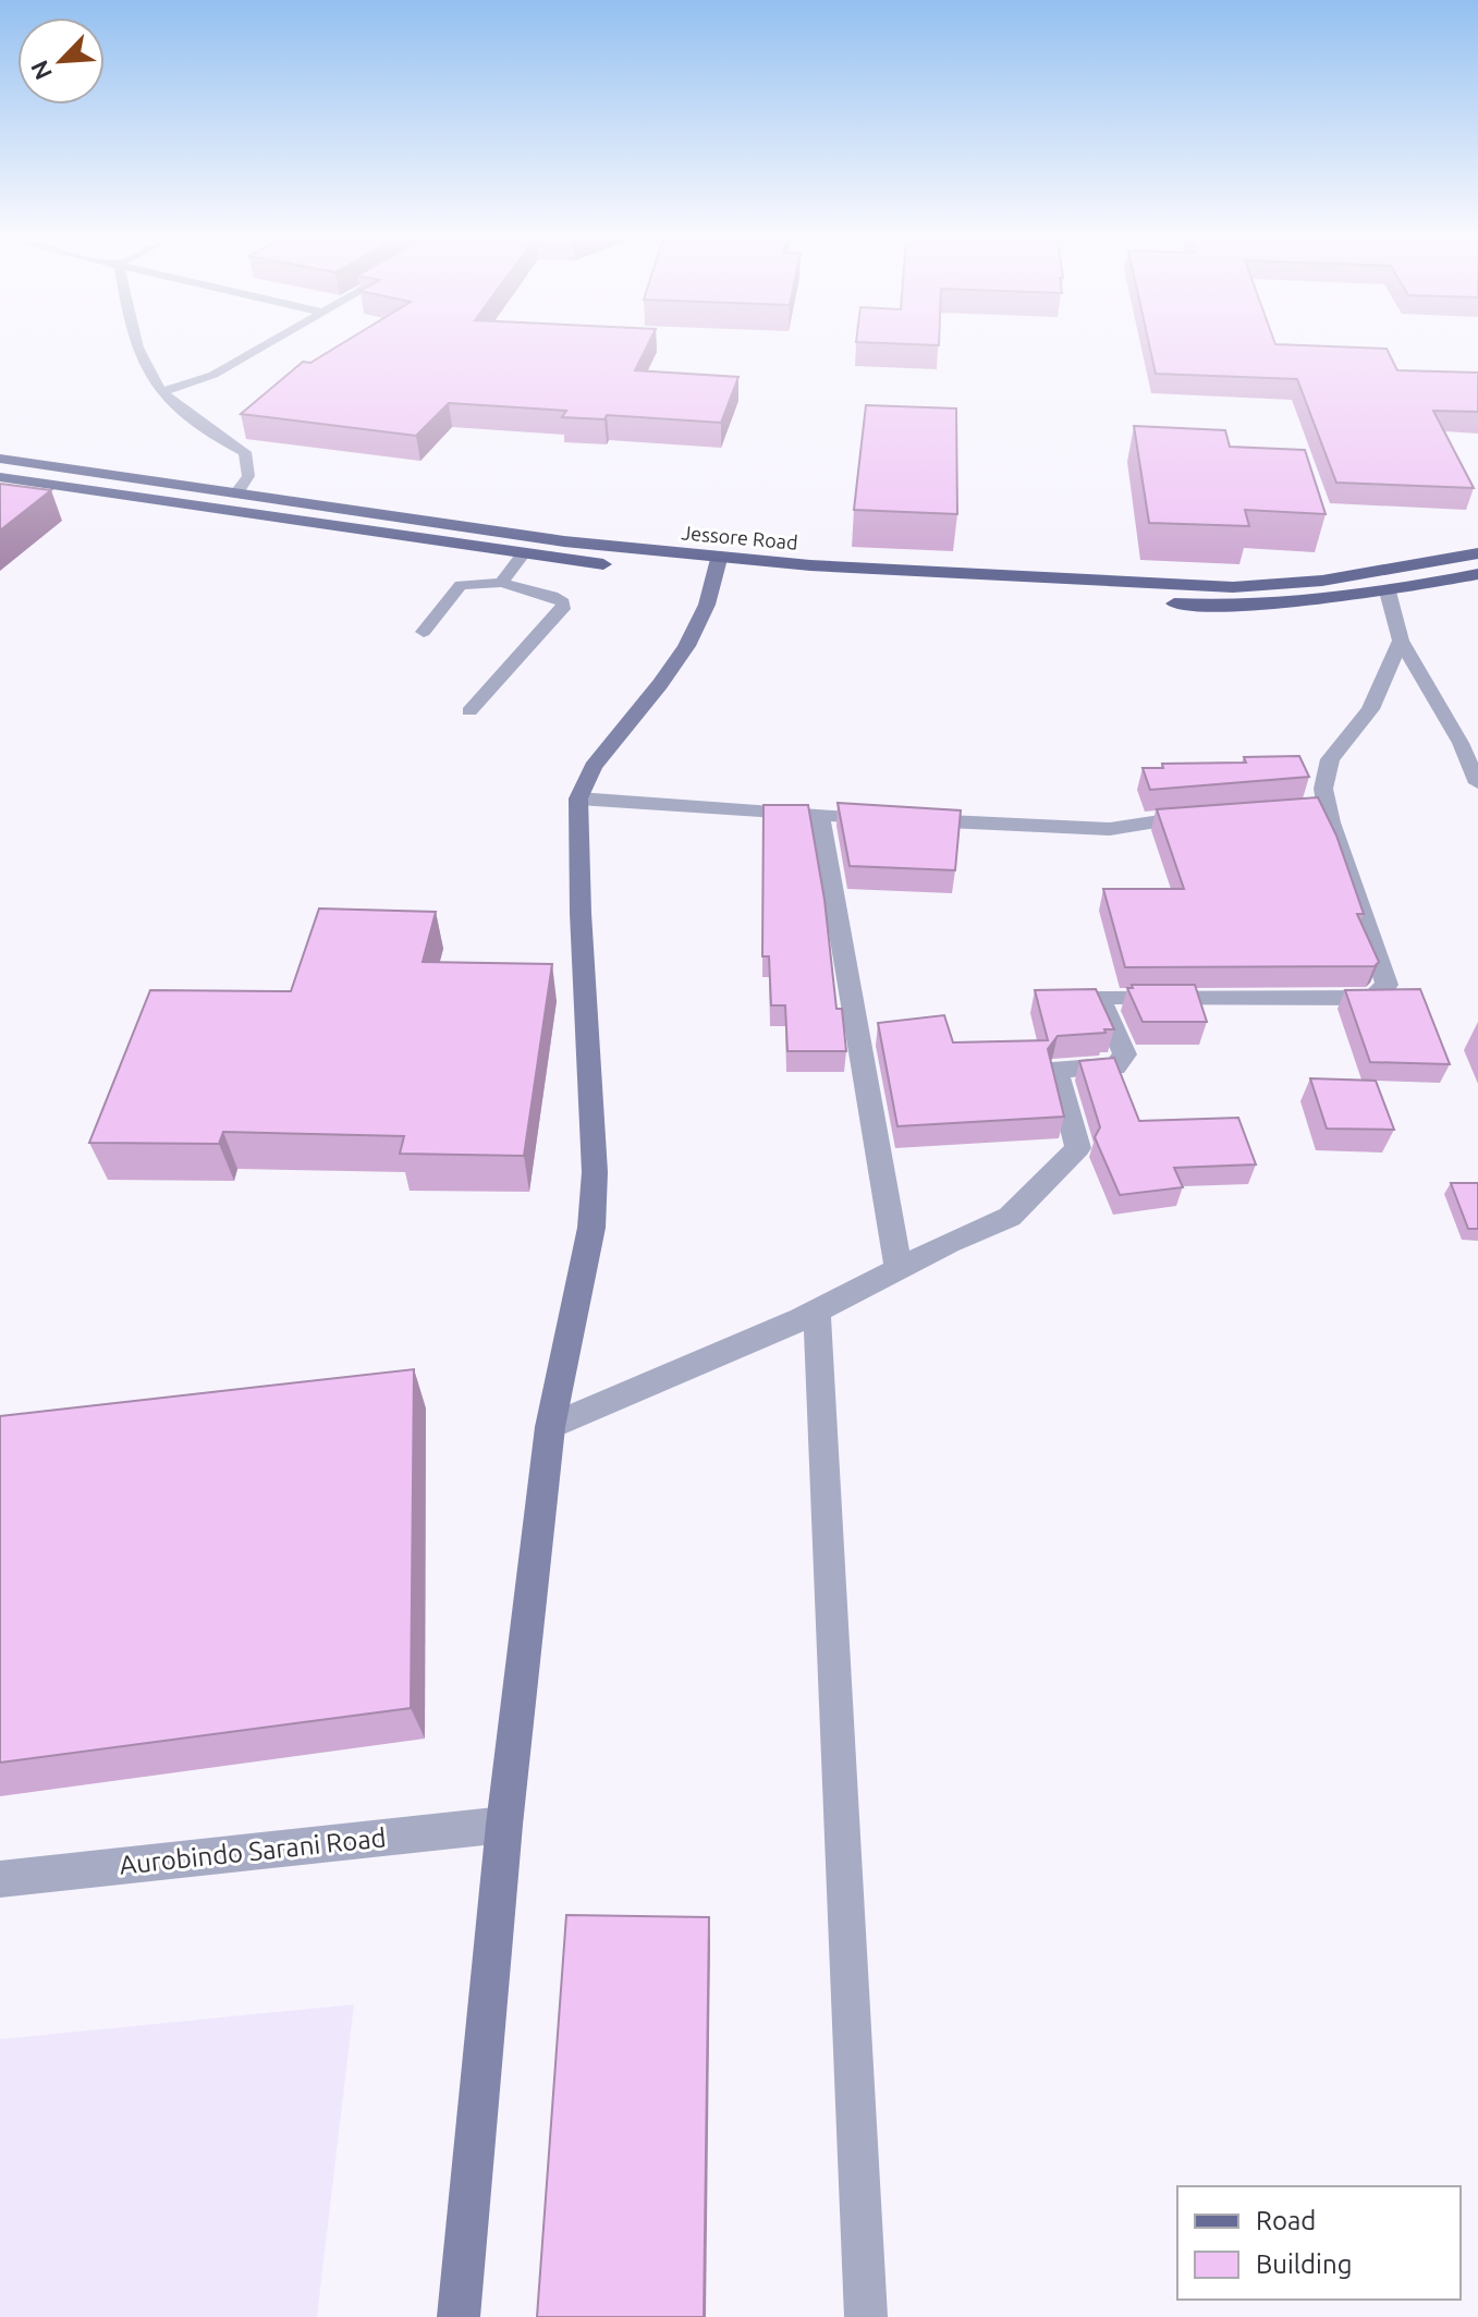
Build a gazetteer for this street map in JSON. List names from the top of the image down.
{
  "streets": {
    "main road": ["Jessore Road"],
    "street": ["Aurobindo Sarani Road"]
  },
  "legend": ["Road", "Building"],
  "north": "bottom left"
}
